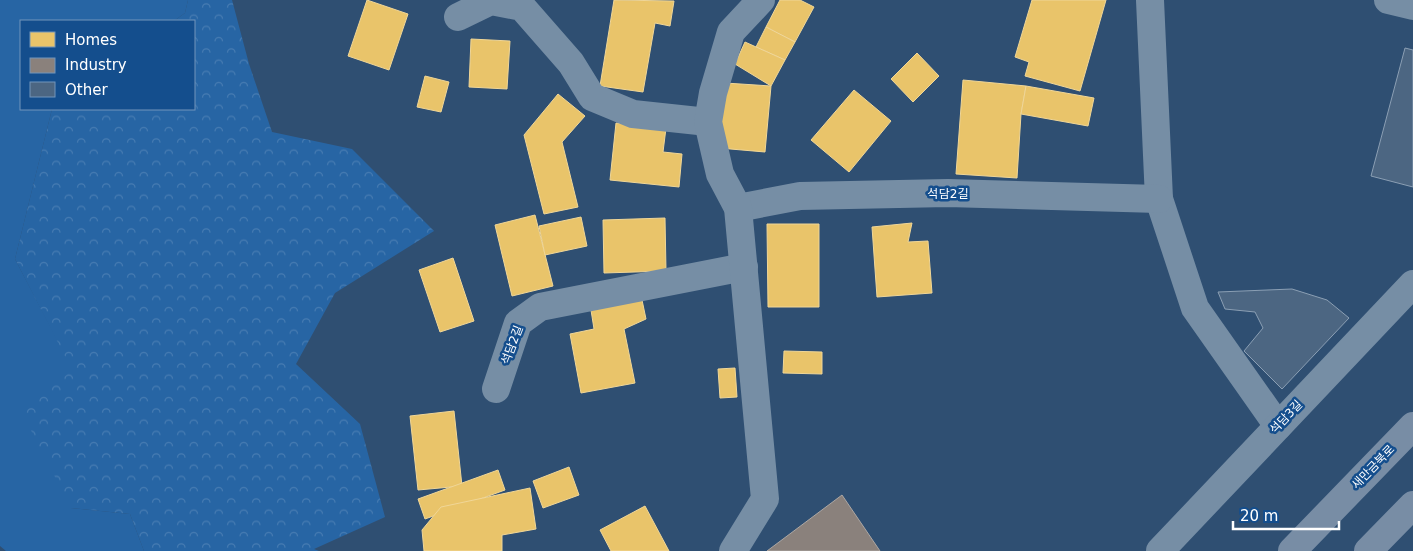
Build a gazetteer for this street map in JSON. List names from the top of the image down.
{
  "streets": {
    "highway": ["새만금북로"],
    "street": ["석담2길", "석담3길"]
  },
  "legend": ["Homes", "Industry", "Other"],
  "scale_bar": "20 m"
}
